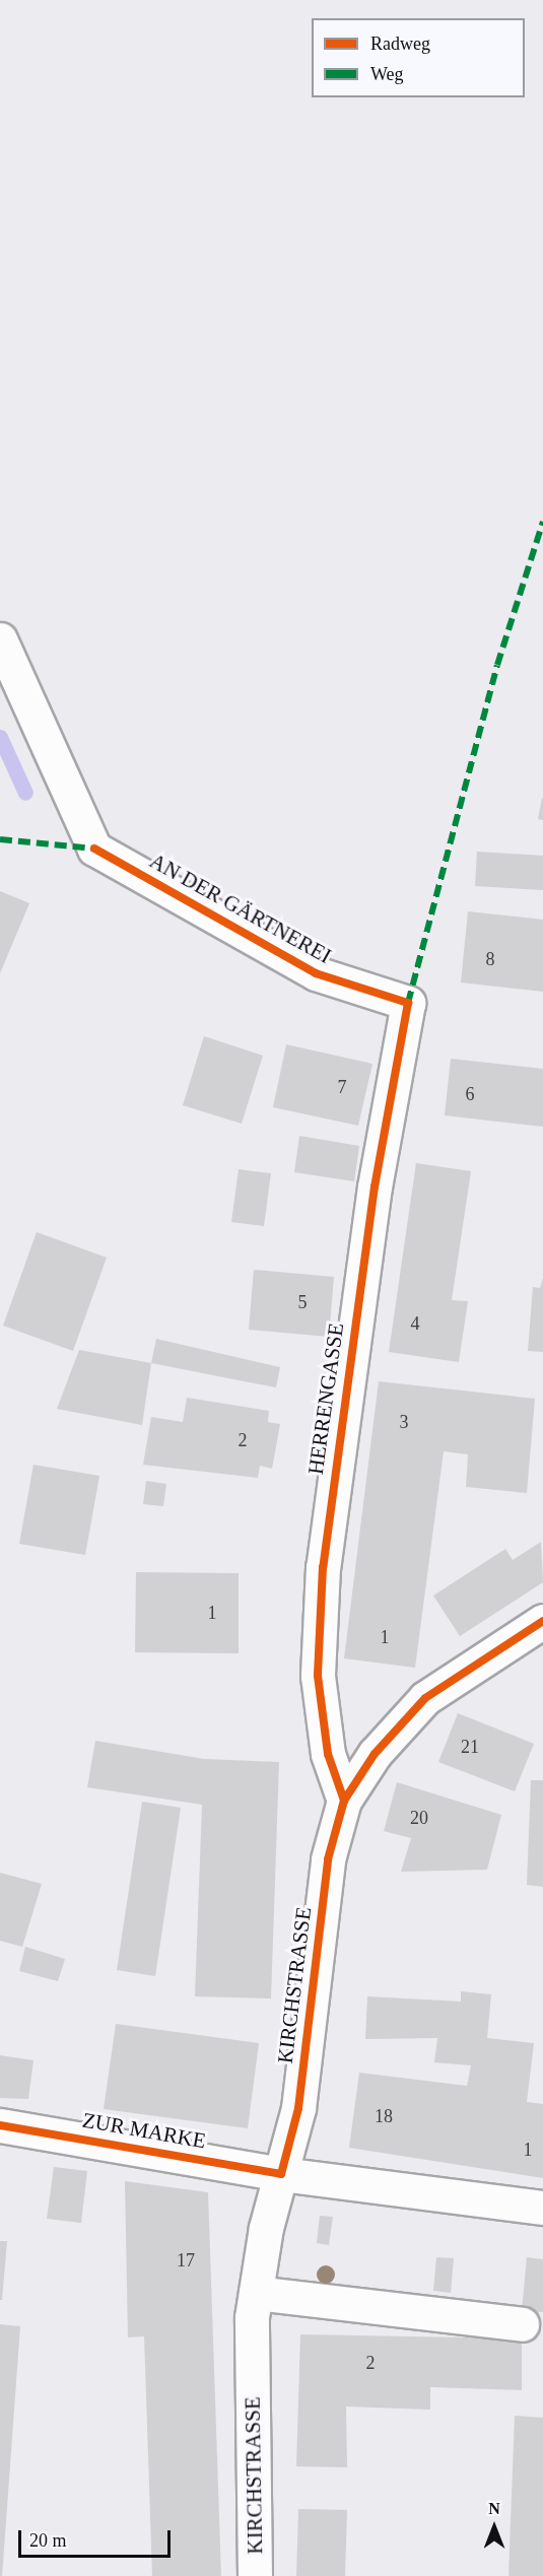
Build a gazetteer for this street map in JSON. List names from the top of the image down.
{
  "streets": {
    "street": [
      "AN DER GÄRTNEREI",
      "HERRENGASSE",
      "KIRCHSTRASSE",
      "ZUR MARKE"
    ]
  },
  "crossings": [
    ["AN DER GÄRTNEREI", "HERRENGASSE"],
    ["HERRENGASSE", "KIRCHSTRASSE"],
    ["KIRCHSTRASSE", "ZUR MARKE"]
  ],
  "house_numbers": [
    "8",
    "7",
    "6",
    "5",
    "4",
    "3",
    "2",
    "1",
    "1",
    "21",
    "20",
    "18",
    "1",
    "17",
    "2"
  ],
  "legend": ["Radweg", "Weg"],
  "scale_bar": "20 m",
  "north": "top"
}
